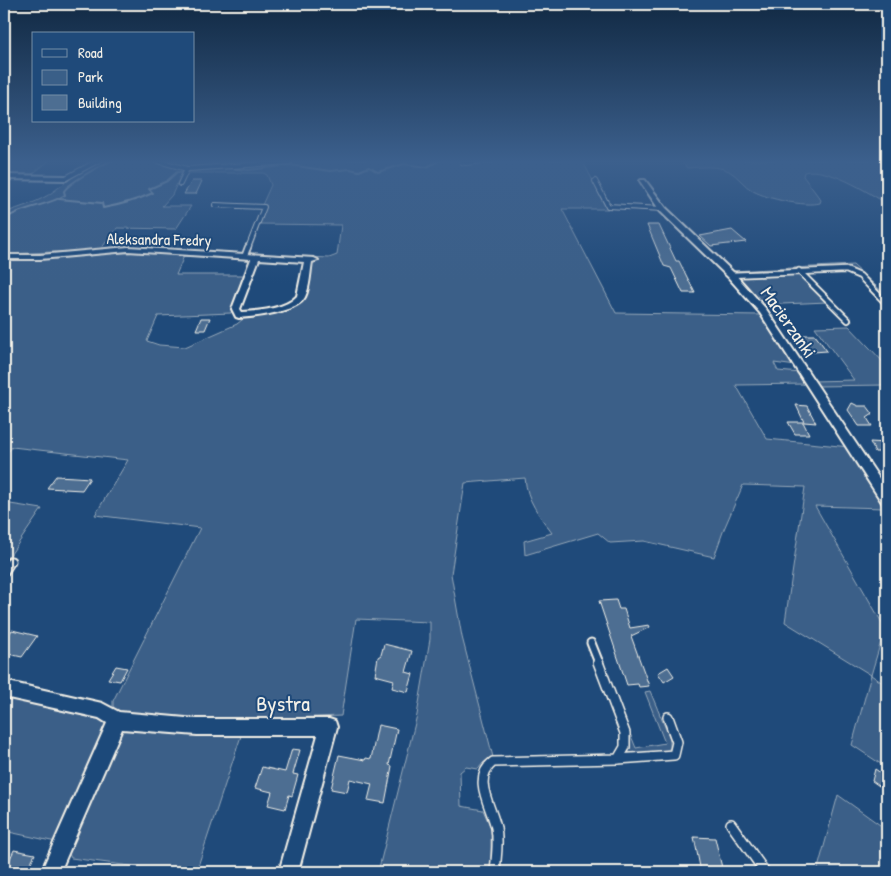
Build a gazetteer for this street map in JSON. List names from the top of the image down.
{
  "streets": {
    "street": ["Aleksandra Fredry", "Macierzanki", "Bystra"]
  },
  "legend": ["Road", "Park", "Building"]
}
